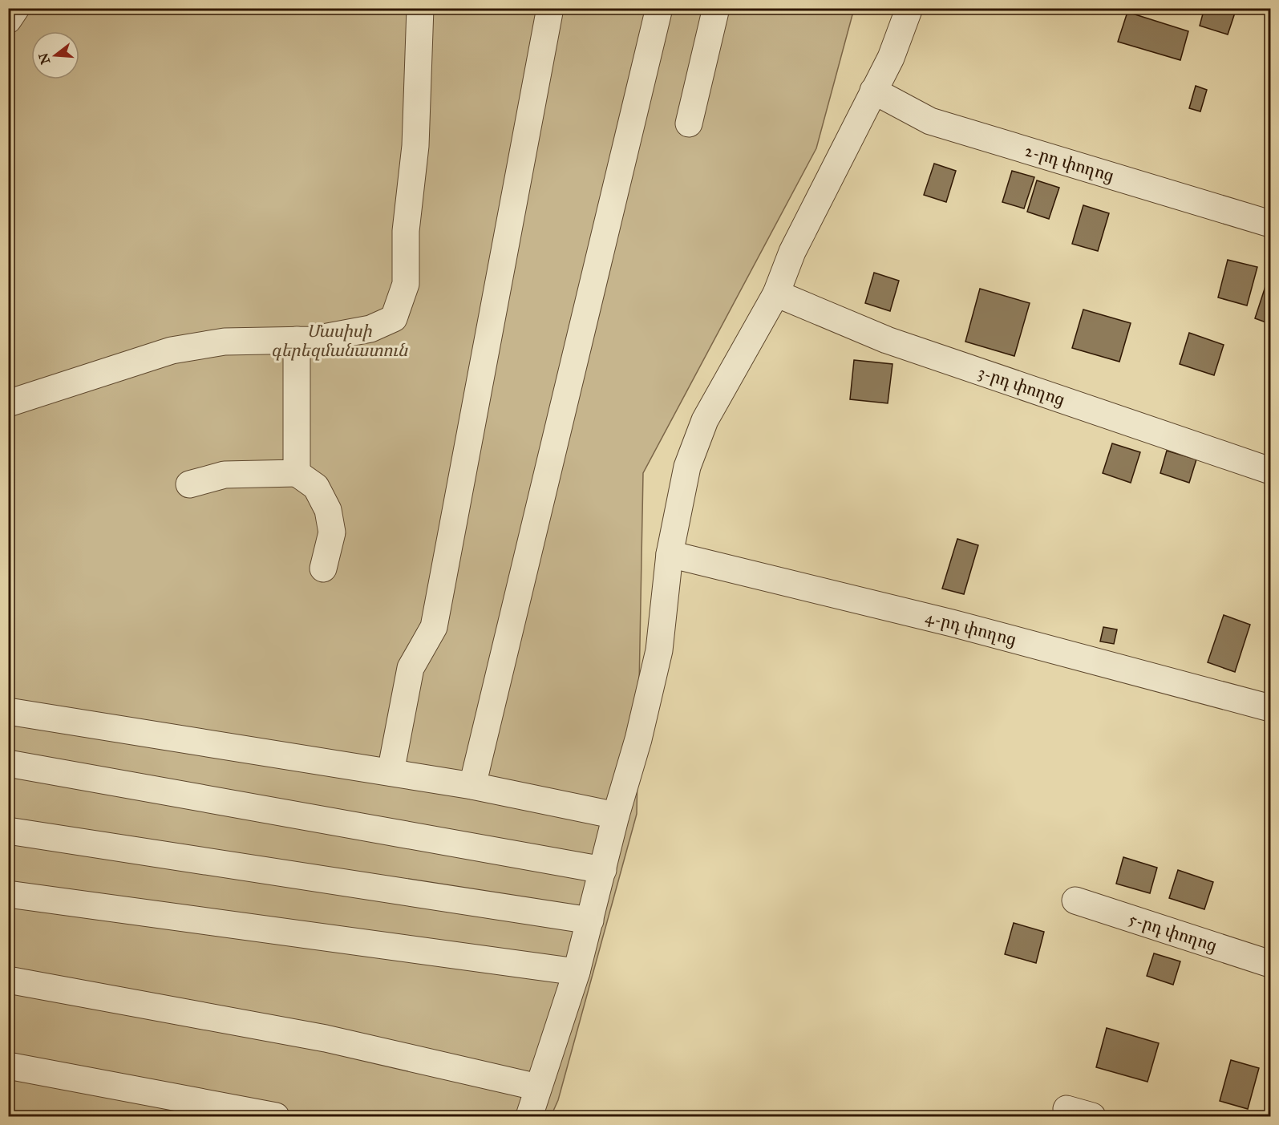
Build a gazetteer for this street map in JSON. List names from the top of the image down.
{
  "streets": {
    "street": [
      "2-րդ փողոց",
      "3-րդ փողոց",
      "4-րդ փողոց",
      "5-րդ փողոց"
    ]
  },
  "parks": ["Մասիսի գերեզմանատուն"],
  "north": "left"
}
